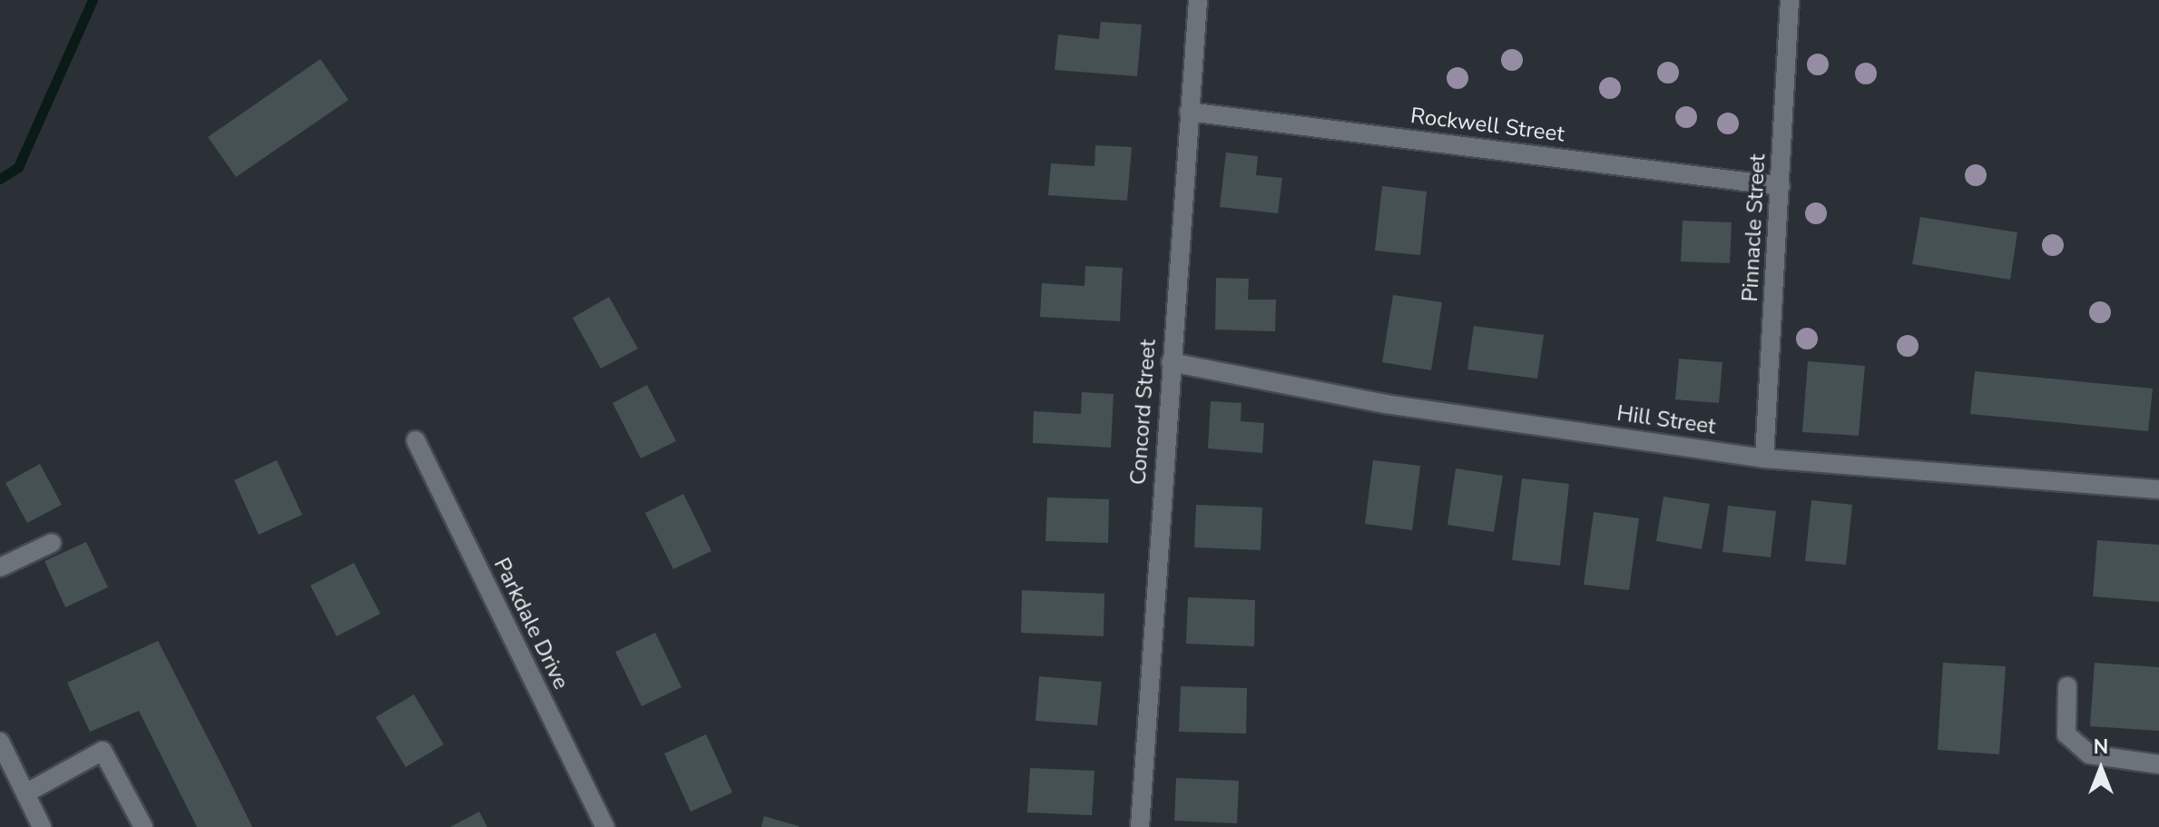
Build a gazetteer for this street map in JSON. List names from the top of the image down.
{
  "streets": {
    "street": [
      "Rockwell Street",
      "Pinnacle Street",
      "Concord Street",
      "Hill Street",
      "Parkdale Drive"
    ]
  },
  "crossings": [
    ["Rockwell Street", "Pinnacle Street"],
    ["Rockwell Street", "Concord Street"],
    ["Pinnacle Street", "Hill Street"],
    ["Concord Street", "Hill Street"]
  ],
  "north": "top"
}
